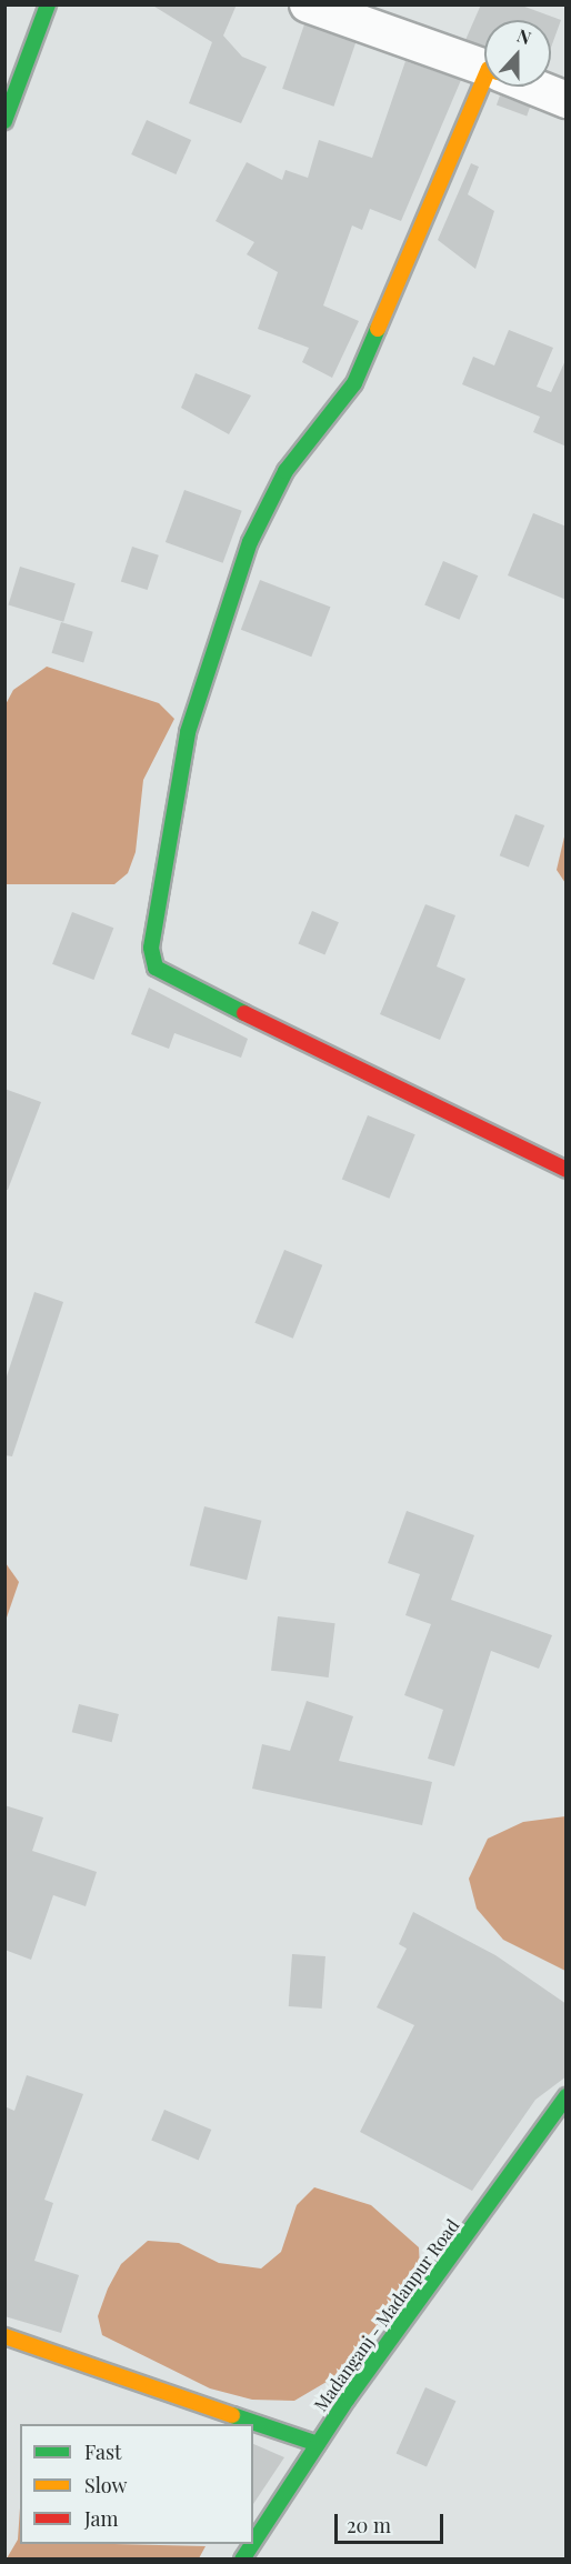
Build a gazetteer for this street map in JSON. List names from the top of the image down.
{
  "streets": {
    "street": ["Madanganj - Madanpur Road"]
  },
  "legend": ["Fast", "Slow", "Jam"],
  "scale_bar": "20 m",
  "north": "top"
}
